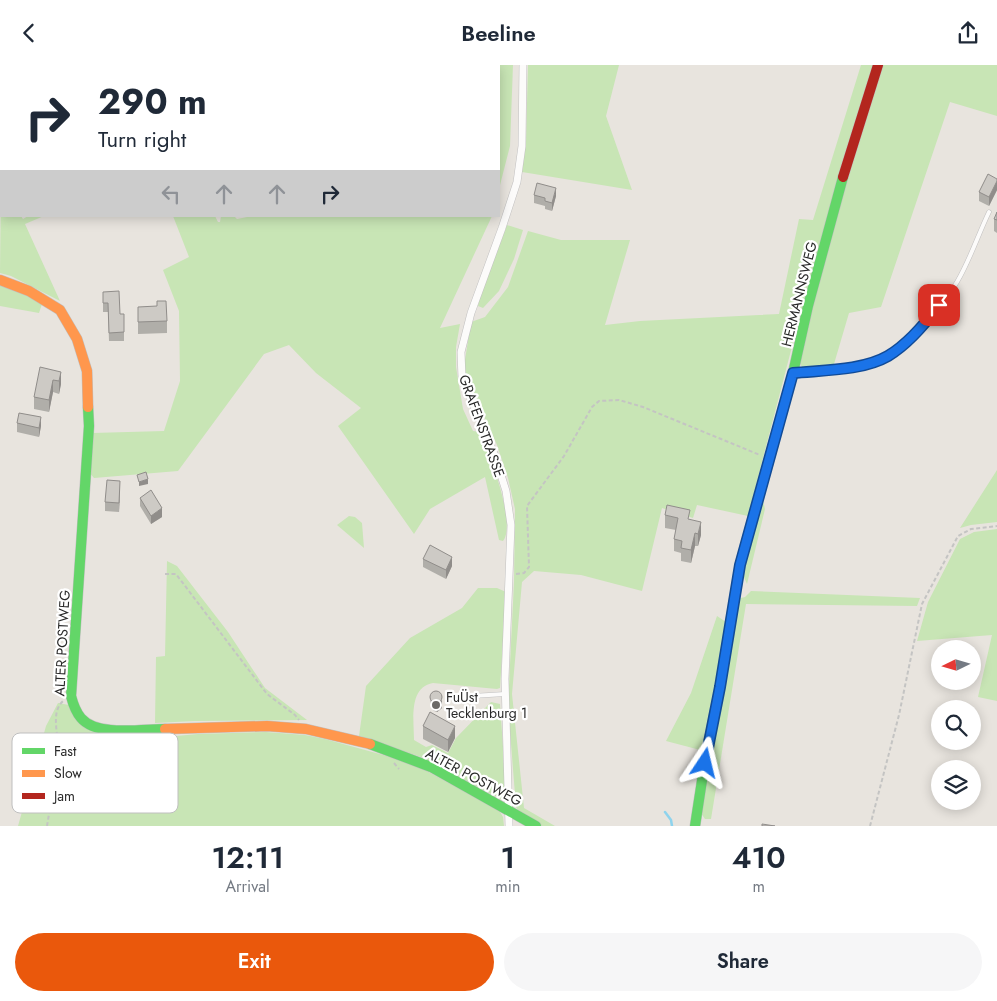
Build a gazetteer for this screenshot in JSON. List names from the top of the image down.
{
  "streets": {
    "street": ["HERMANNSWEG", "GRAFENSTRASSE", "ALTER POSTWEG"]
  },
  "crossings": [
    ["GRAFENSTRASSE", "ALTER POSTWEG"]
  ],
  "places": ["FuÜst Tecklenburg 1"],
  "legend": ["Fast", "Slow", "Jam"],
  "north": "left",
  "page": {
    "header": "Beeline",
    "turn": ["290 m", "Turn right"],
    "eta": [
      "12:11",
      "Arrival",
      "1",
      "min",
      "410",
      "m"
    ],
    "buttons": ["Exit", "Share"]
  }
}
